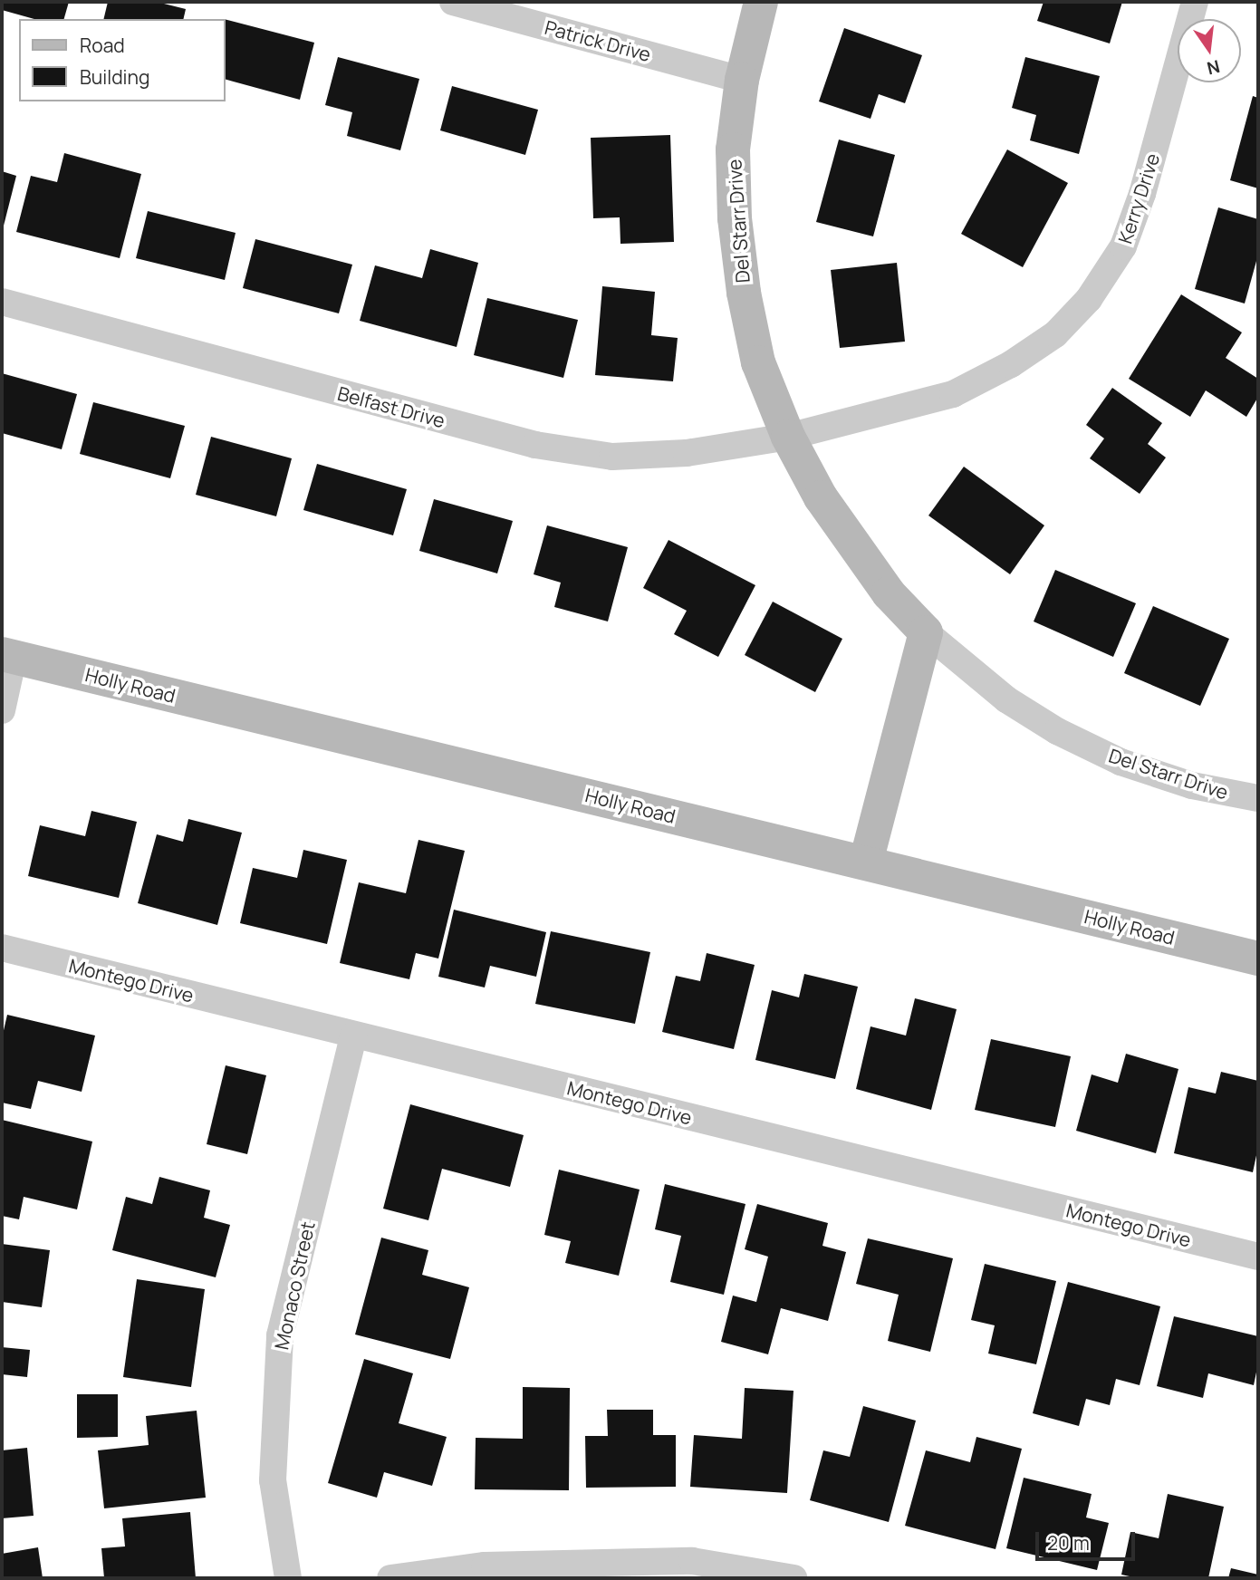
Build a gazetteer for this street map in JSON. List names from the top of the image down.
{
  "streets": {
    "main road": ["Del Starr Drive", "Holly Road"],
    "street": [
      "Patrick Drive",
      "Kerry Drive",
      "Belfast Drive",
      "Montego Drive",
      "Monaco Street"
    ]
  },
  "crossings": [
    ["Patrick Drive", "Del Starr Drive"],
    ["Kerry Drive", "Del Starr Drive"],
    ["Kerry Drive", "Belfast Drive"],
    ["Del Starr Drive", "Belfast Drive"],
    ["Montego Drive", "Monaco Street"]
  ],
  "legend": ["Road", "Building"],
  "scale_bar": "20 m",
  "north": "bottom"
}
